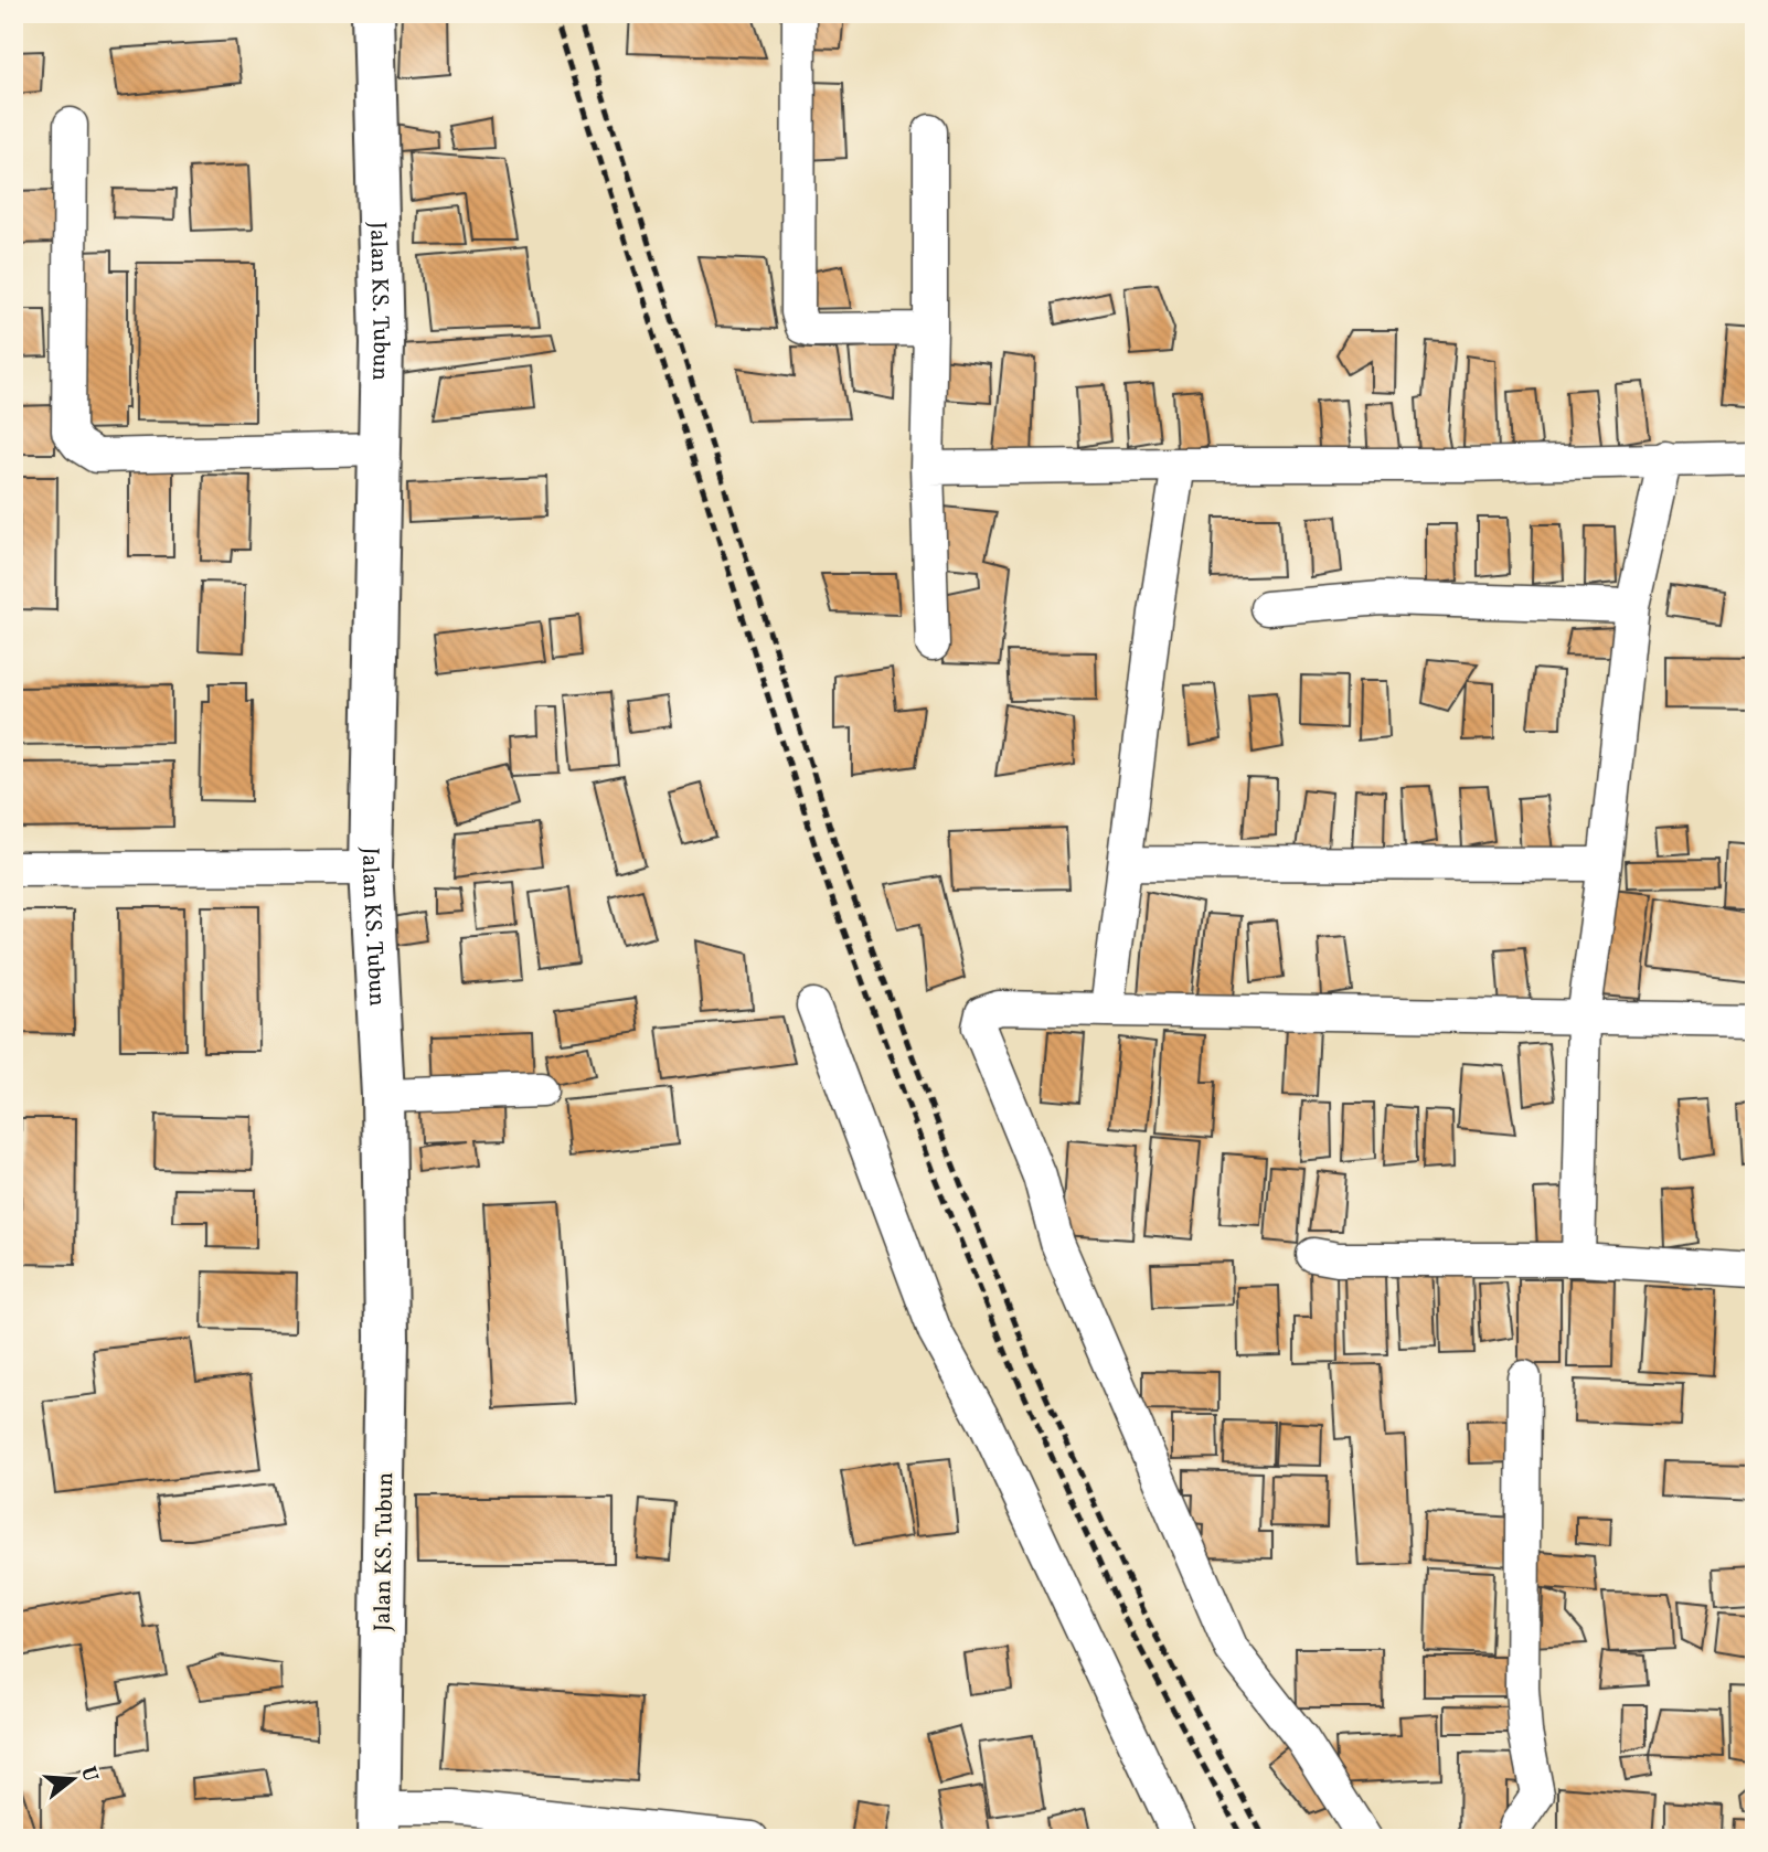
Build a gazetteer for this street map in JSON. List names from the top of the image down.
{
  "streets": {
    "main road": ["Jalan KS. Tubun"]
  },
  "north": "right"
}
